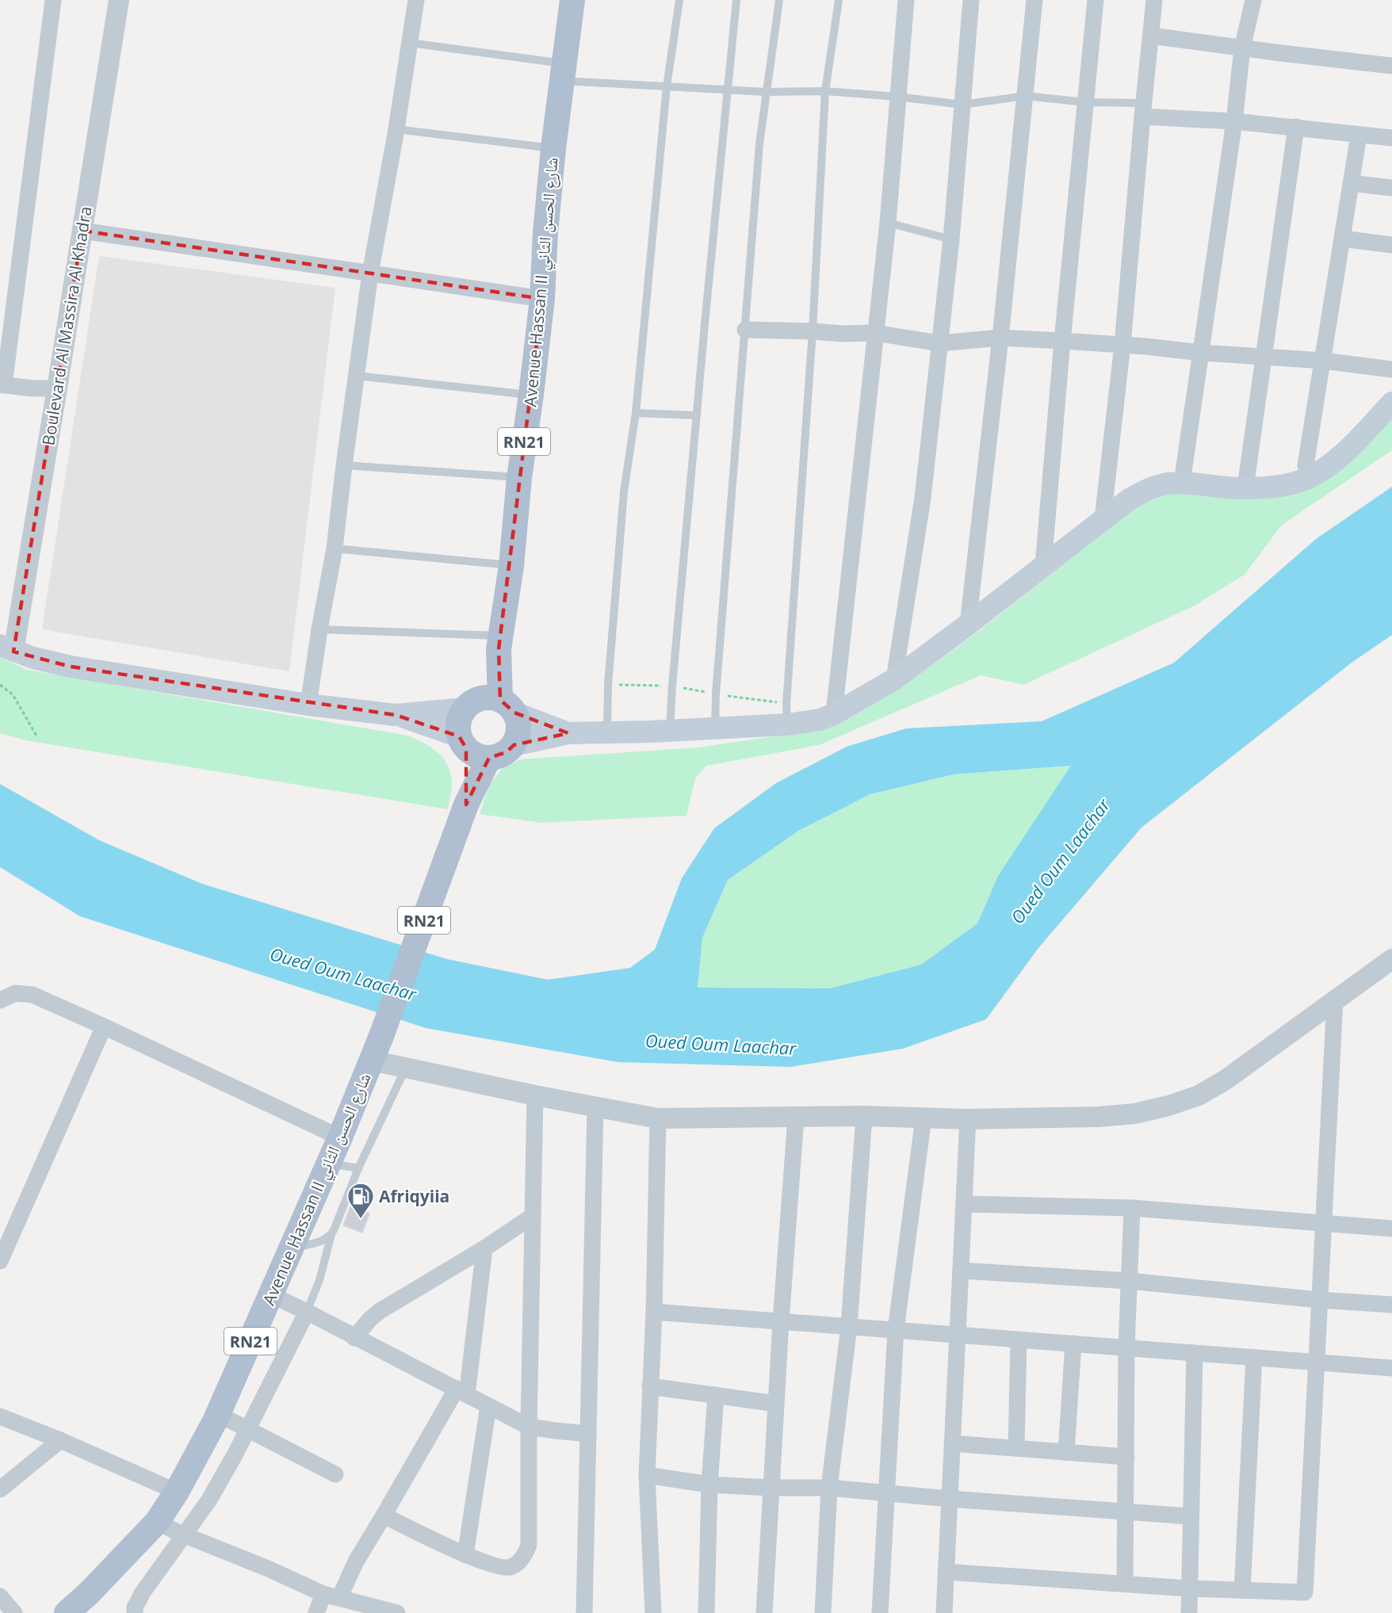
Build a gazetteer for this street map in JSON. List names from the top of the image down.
{
  "streets": {
    "main road": ["Avenue Hassan II شارع الحسن الثاني", "RN21"],
    "street": ["Boulevard Al Massira Al Khadra"]
  },
  "water": ["Oued Oum Laachar"],
  "places": {
    "fuel station": ["Afriqyiia"]
  }
}
